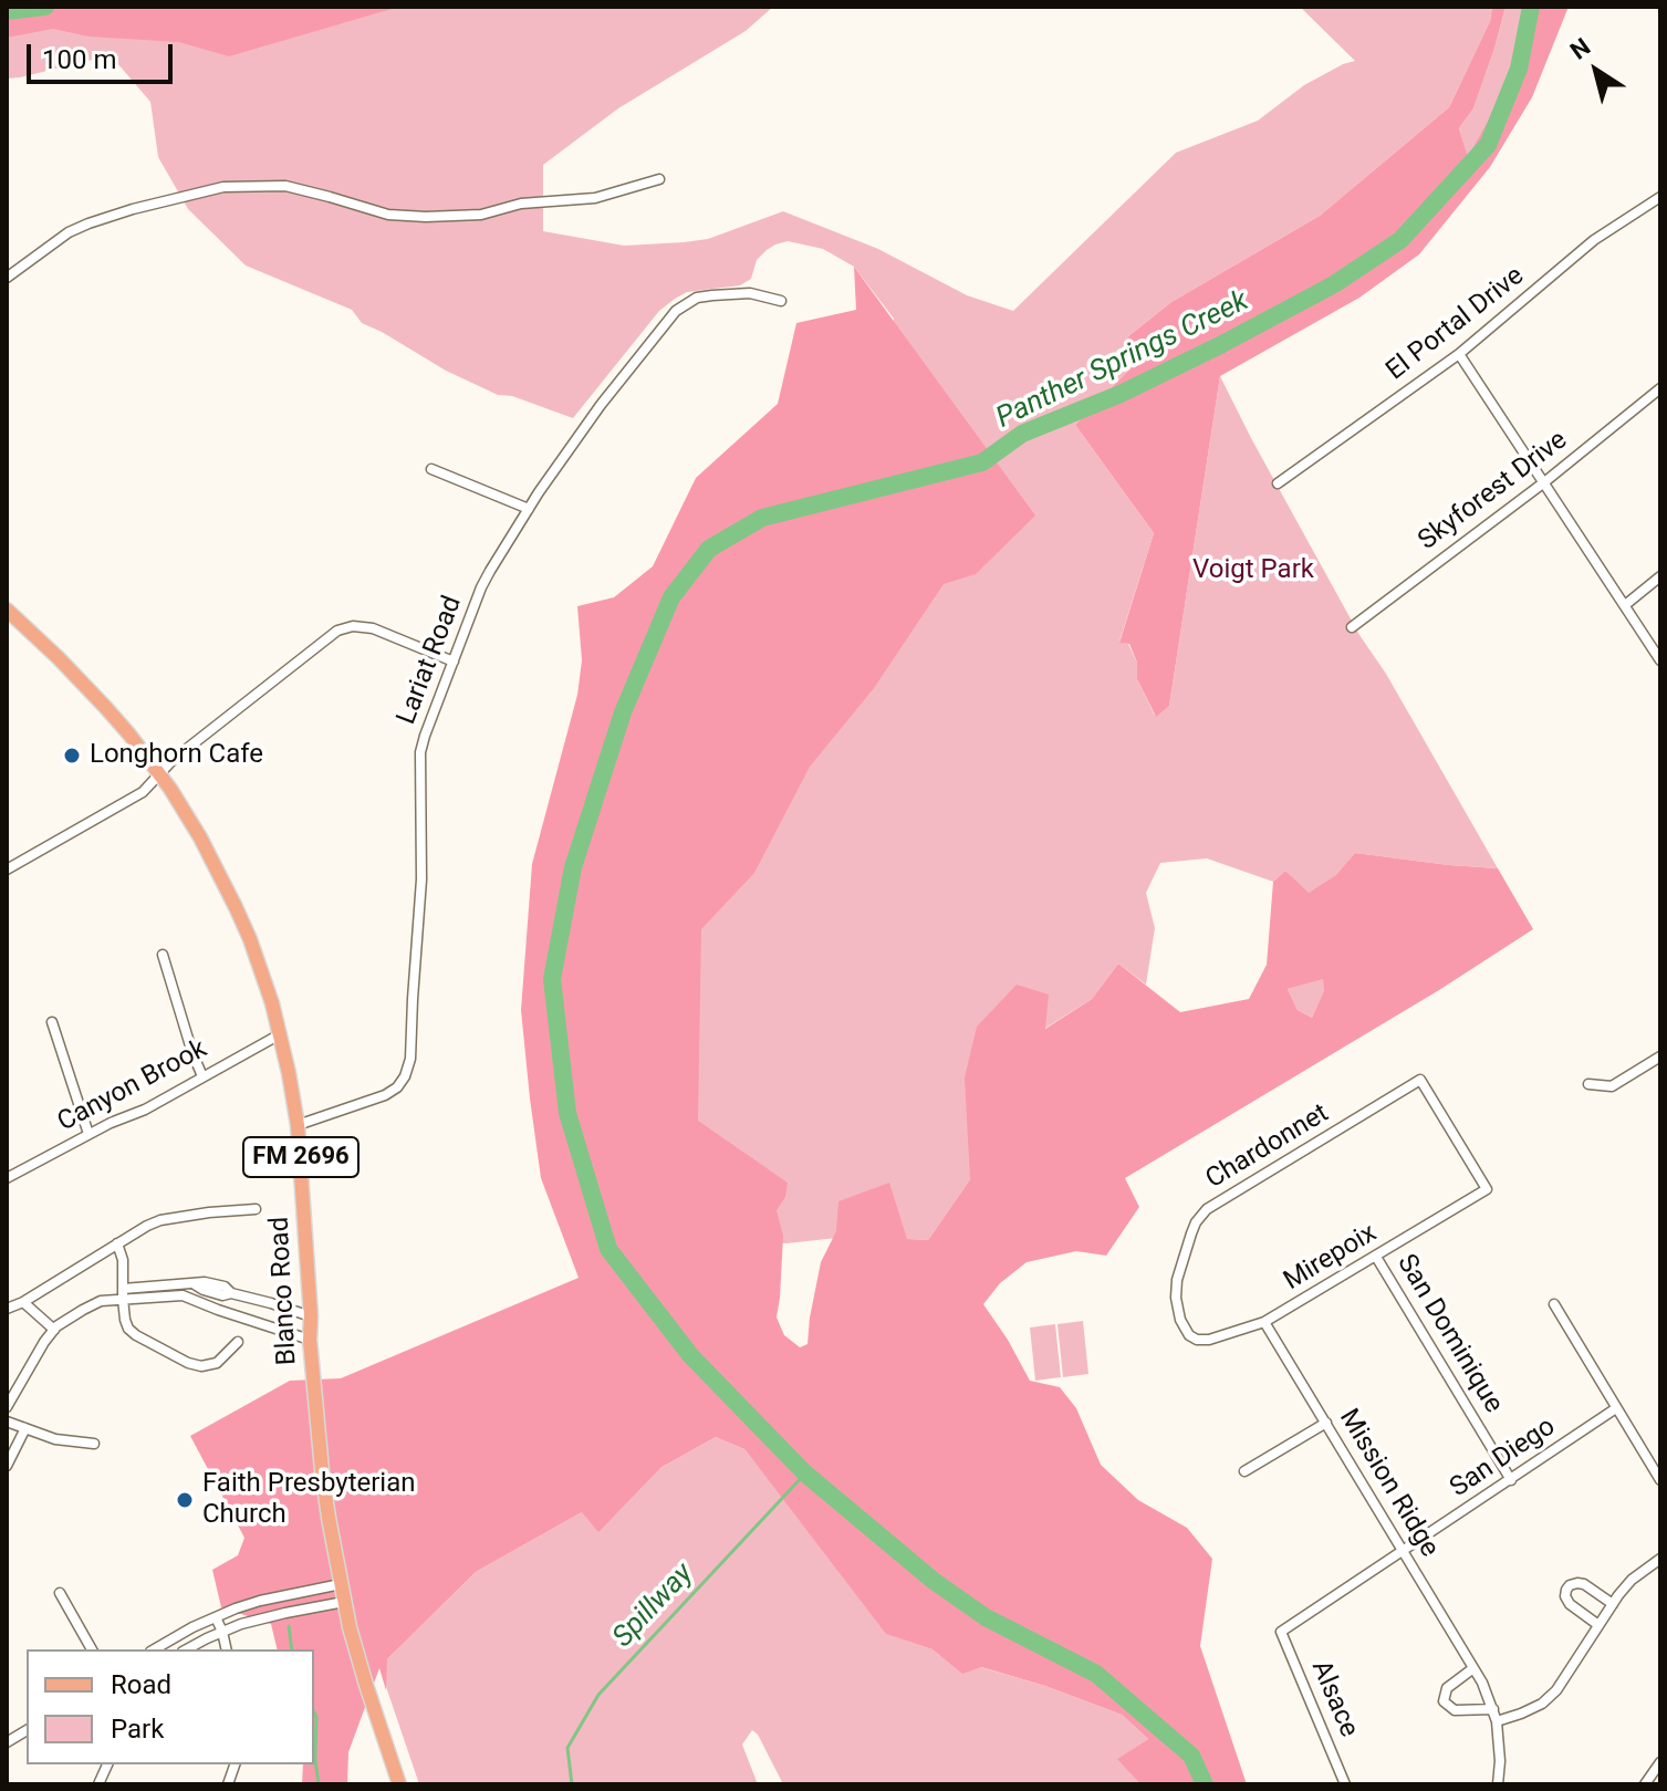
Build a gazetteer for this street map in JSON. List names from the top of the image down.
{
  "streets": {
    "main road": ["FM 2696", "Blanco Road"],
    "street": [
      "El Portal Drive",
      "Skyforest Drive",
      "Lariat Road",
      "Canyon Brook",
      "Chardonnet",
      "Mirepoix",
      "San Dominique",
      "San Diego",
      "Mission Ridge",
      "Alsace"
    ]
  },
  "crossings": [
    ["Lariat Road", "Blanco Road"],
    ["Canyon Brook", "Blanco Road"],
    ["Chardonnet", "Mirepoix"],
    ["Mirepoix", "San Dominique"],
    ["Mirepoix", "Mission Ridge"],
    ["San Dominique", "San Diego"],
    ["San Diego", "Mission Ridge"],
    ["San Diego", "Alsace"]
  ],
  "water": ["Panther Springs Creek", "Spillway"],
  "parks": ["Voigt Park"],
  "places": ["Longhorn Cafe", "Faith Presbyterian Church"],
  "legend": ["Road", "Park"],
  "scale_bar": "100 m",
  "north": "top left"
}
